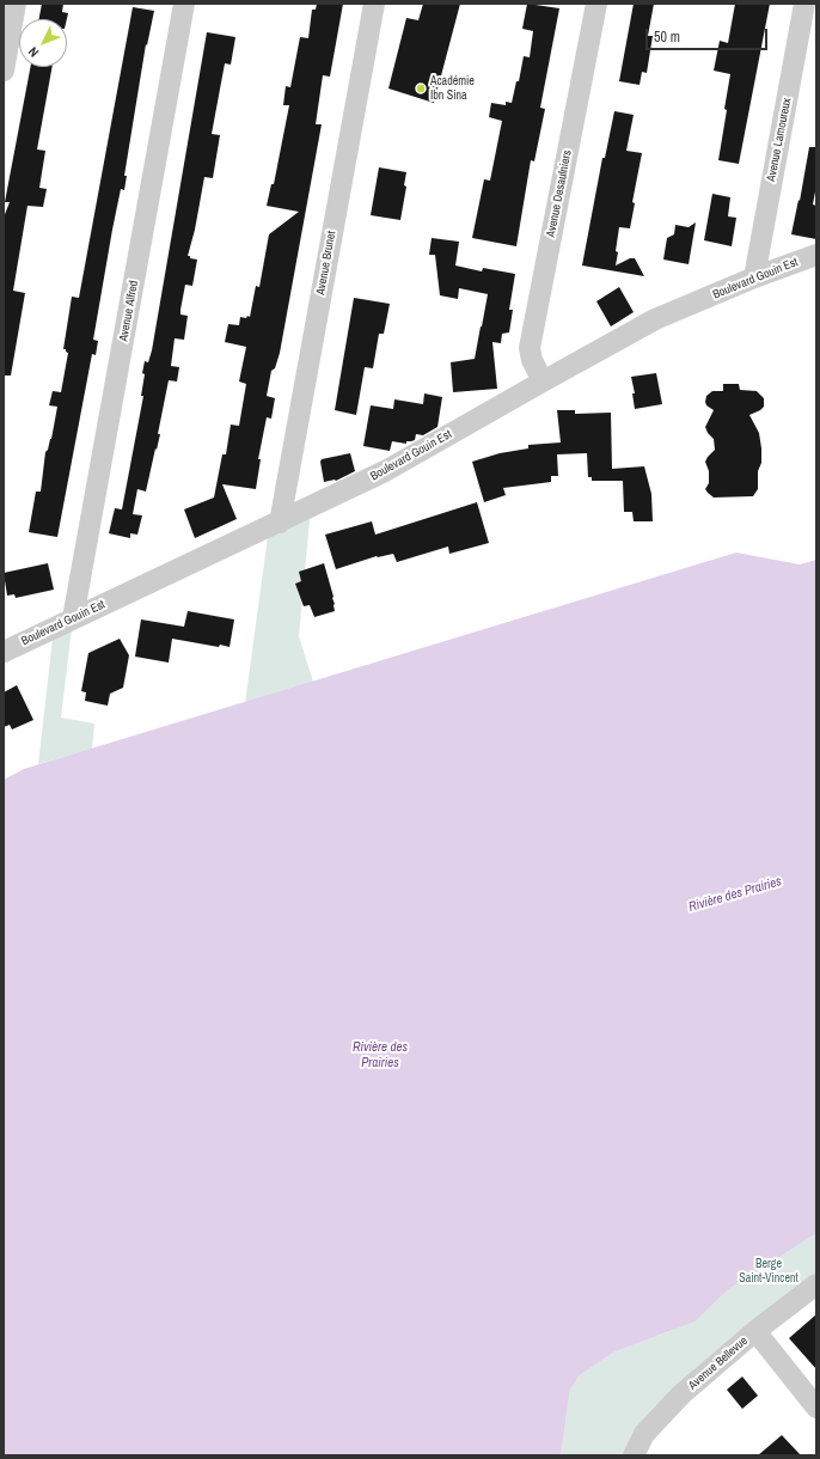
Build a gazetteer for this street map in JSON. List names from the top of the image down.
{
  "streets": {
    "street": [
      "Avenue Lamoureux",
      "Avenue Desaulniers",
      "Avenue Brunet",
      "Boulevard Gouin Est",
      "Avenue Alfred",
      "Avenue Bellevue"
    ]
  },
  "crossings": [
    ["Avenue Lamoureux", "Boulevard Gouin Est"],
    ["Avenue Desaulniers", "Boulevard Gouin Est"],
    ["Avenue Brunet", "Boulevard Gouin Est"],
    ["Boulevard Gouin Est", "Avenue Alfred"]
  ],
  "water": ["Rivière des Prairies"],
  "parks": ["Berge Saint-Vincent"],
  "places": ["Académie Ibn Sina"],
  "scale_bar": "50 m",
  "north": "bottom left"
}
